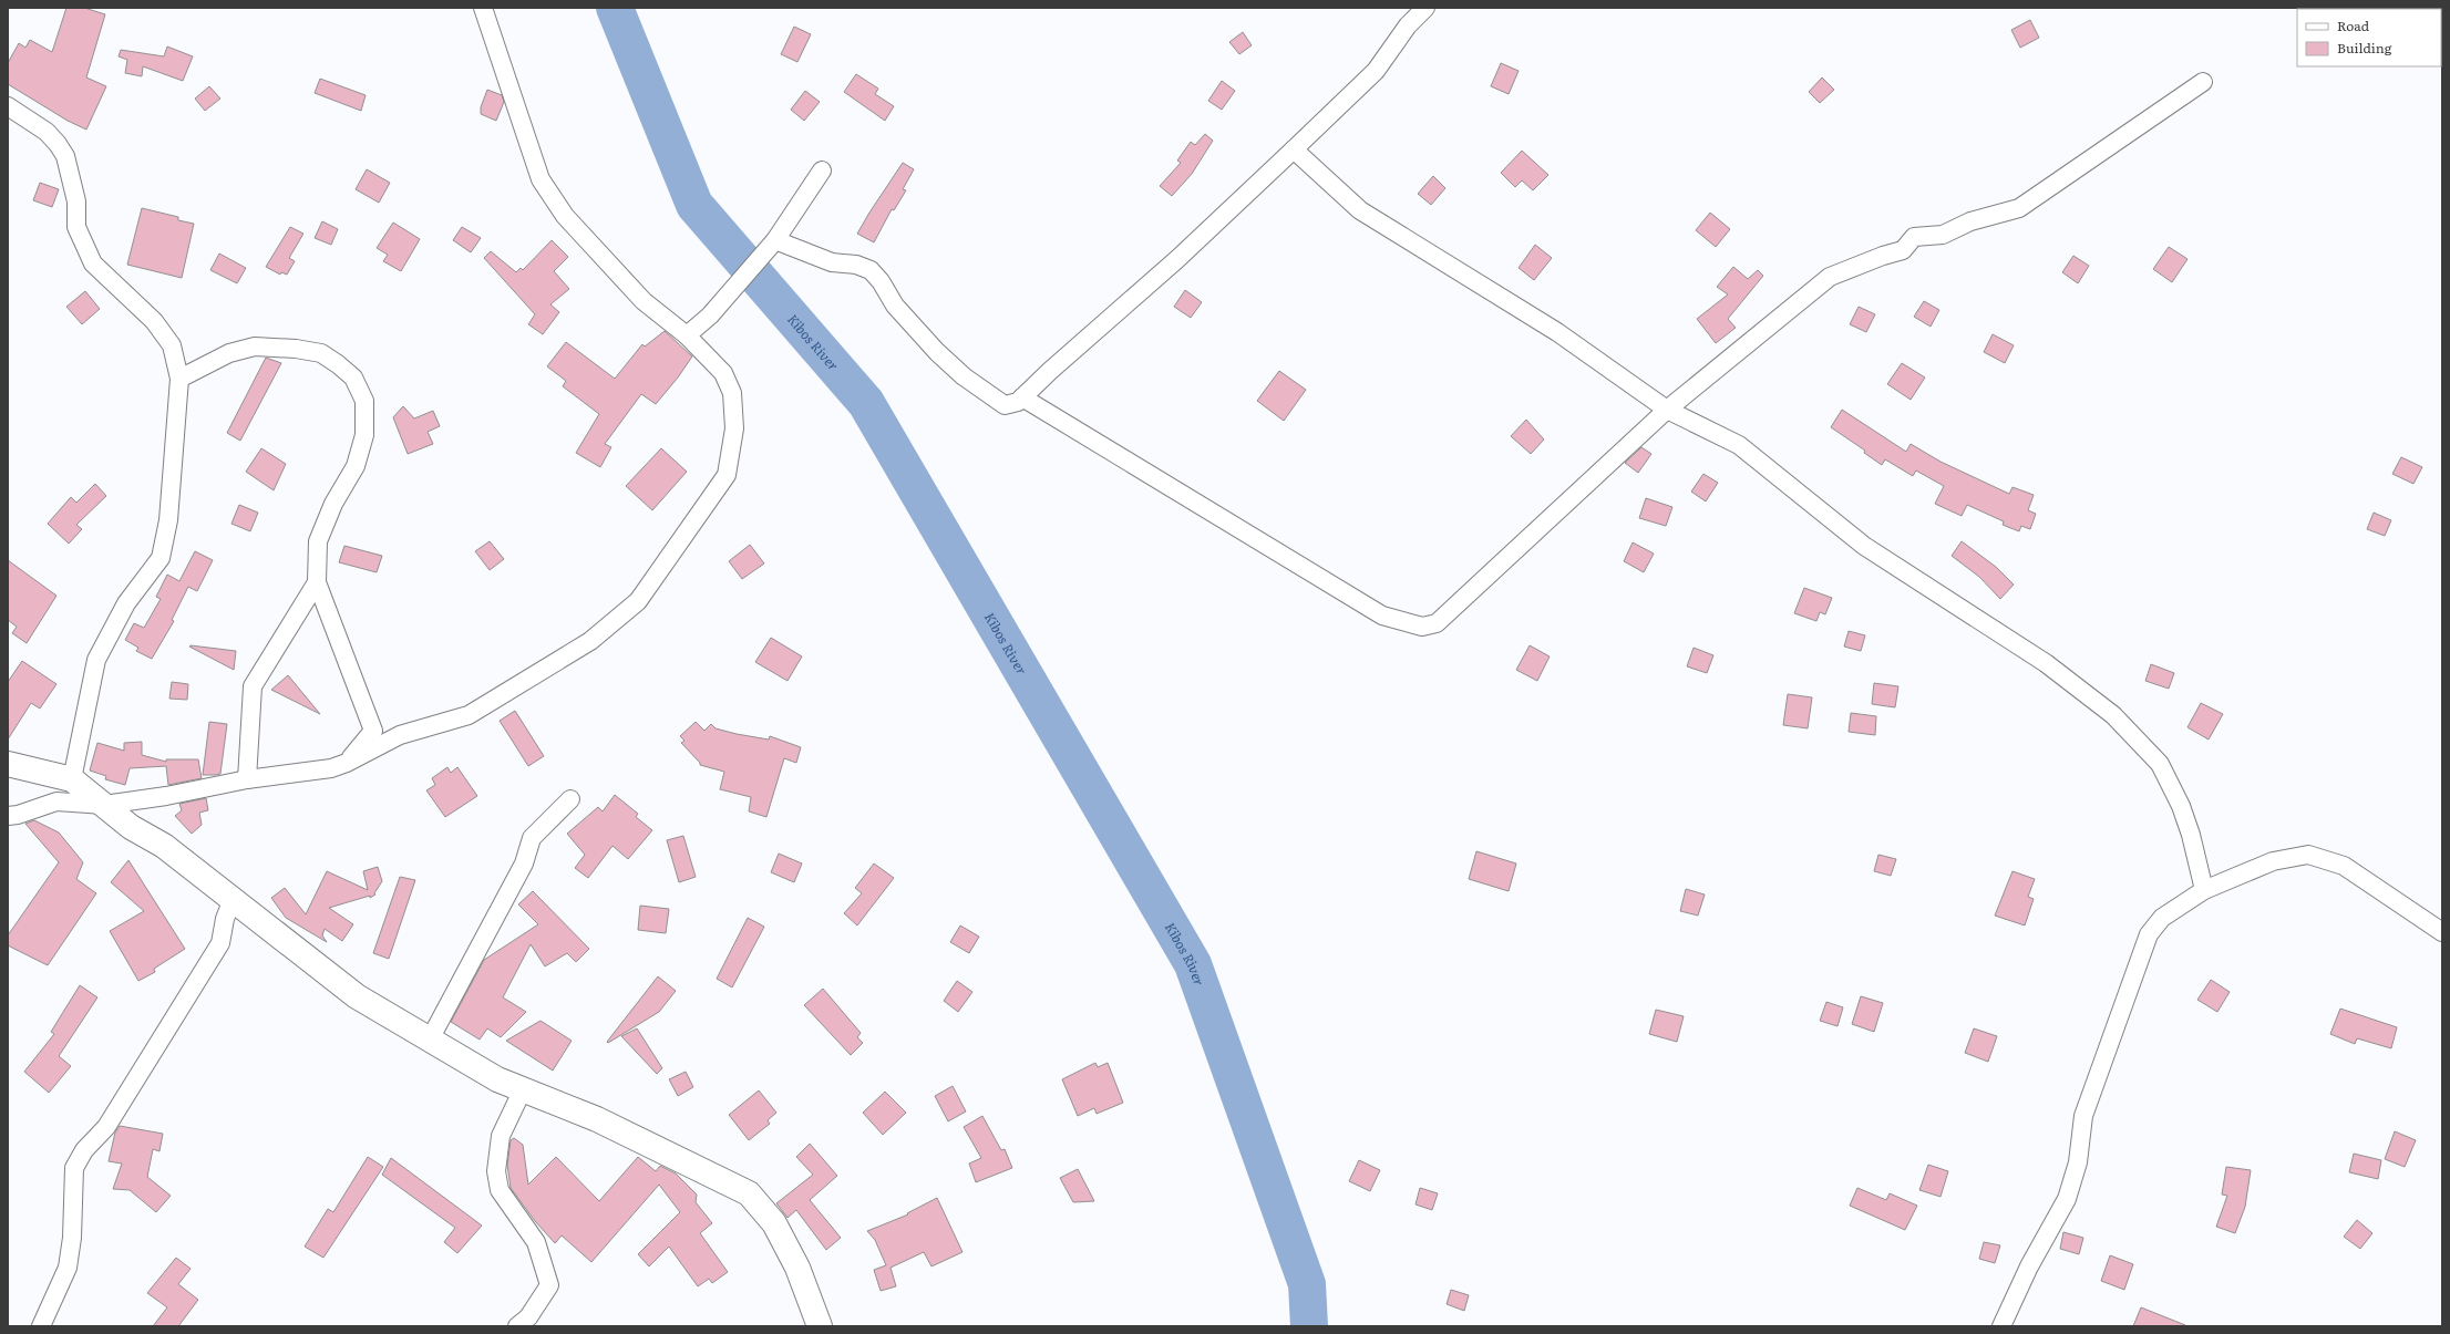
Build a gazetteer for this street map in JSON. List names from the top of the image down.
{
  "water": ["Kibos River"],
  "legend": ["Road", "Building"]
}
